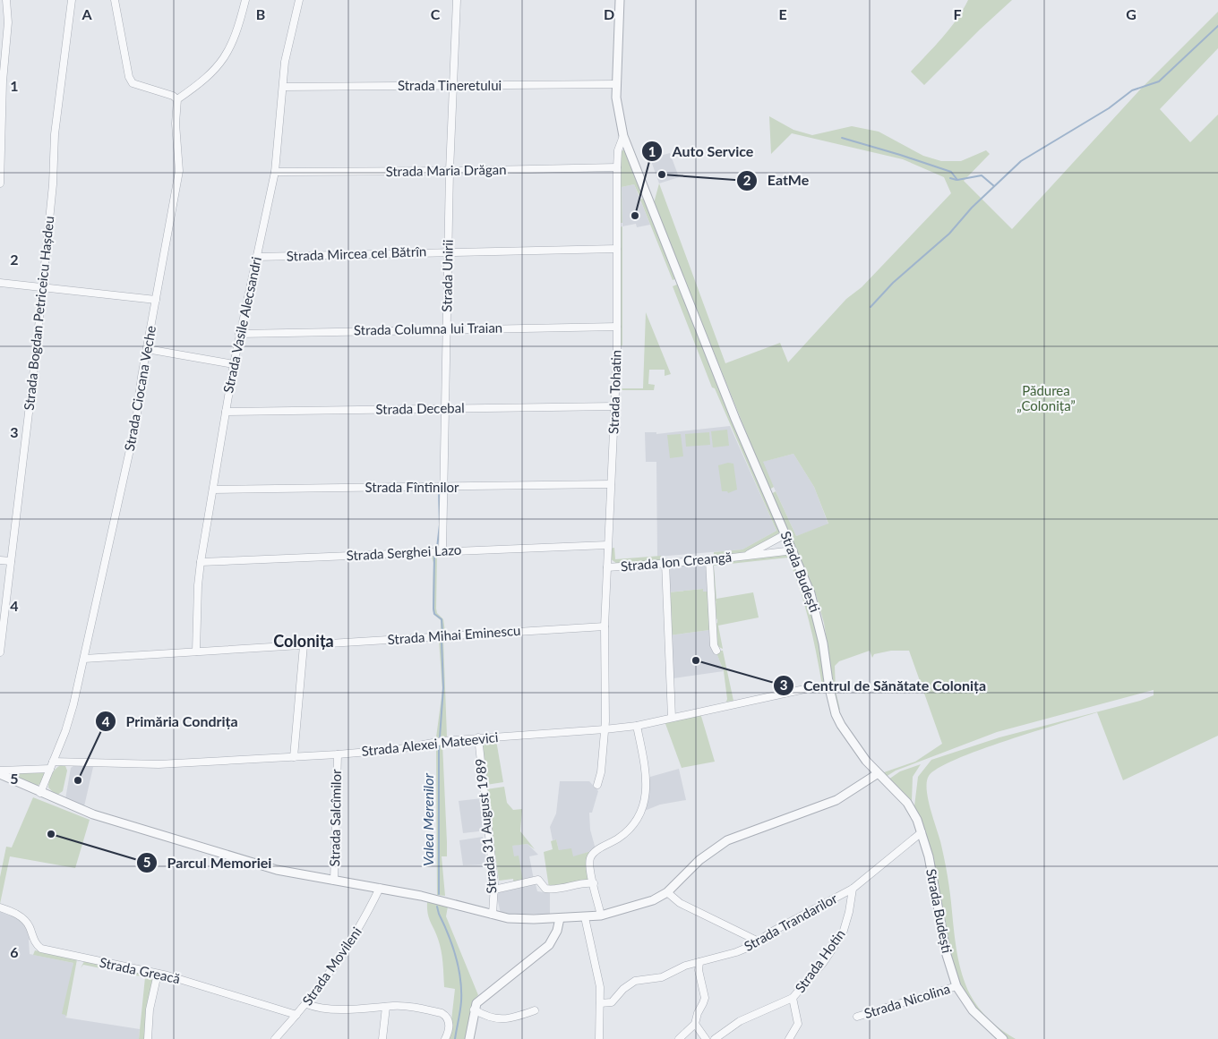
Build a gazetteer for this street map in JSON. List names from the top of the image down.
{
  "streets": {
    "street": [
      "Strada Tineretului",
      "Strada Maria Drăgan",
      "Strada Mircea cel Bătrîn",
      "Strada Unirii",
      "Strada Bogdan Petriceicu Hașdeu",
      "Strada Vasile Alecsandri",
      "Strada Columna lui Traian",
      "Strada Ciocana Veche",
      "Strada Tohatin",
      "Strada Decebal",
      "Strada Fîntînilor",
      "Strada Serghei Lazo",
      "Strada Ion Creangă",
      "Strada Budești",
      "Strada Mihai Eminescu",
      "Strada Alexei Mateevici",
      "Strada Salcîmilor",
      "Strada 31 August 1989",
      "Strada Trandarilor",
      "Strada Hotin",
      "Strada Movileni",
      "Strada Greacă",
      "Strada Nicolina"
    ]
  },
  "crossings": [
    ["Strada Tineretului", "Strada Unirii"],
    ["Strada Tineretului", "Strada Vasile Alecsandri"],
    ["Strada Tineretului", "Strada Tohatin"],
    ["Strada Maria Drăgan", "Strada Unirii"],
    ["Strada Maria Drăgan", "Strada Vasile Alecsandri"],
    ["Strada Maria Drăgan", "Strada Tohatin"],
    ["Strada Mircea cel Bătrîn", "Strada Unirii"],
    ["Strada Mircea cel Bătrîn", "Strada Vasile Alecsandri"],
    ["Strada Mircea cel Bătrîn", "Strada Tohatin"],
    ["Strada Unirii", "Strada Columna lui Traian"],
    ["Strada Unirii", "Strada Decebal"],
    ["Strada Unirii", "Strada Fîntînilor"],
    ["Strada Unirii", "Strada Serghei Lazo"],
    ["Strada Vasile Alecsandri", "Strada Columna lui Traian"],
    ["Strada Vasile Alecsandri", "Strada Decebal"],
    ["Strada Vasile Alecsandri", "Strada Fîntînilor"],
    ["Strada Vasile Alecsandri", "Strada Serghei Lazo"],
    ["Strada Vasile Alecsandri", "Strada Mihai Eminescu"],
    ["Strada Columna lui Traian", "Strada Tohatin"],
    ["Strada Ciocana Veche", "Strada Mihai Eminescu"],
    ["Strada Ciocana Veche", "Strada Alexei Mateevici"],
    ["Strada Tohatin", "Strada Decebal"],
    ["Strada Tohatin", "Strada Fîntînilor"],
    ["Strada Tohatin", "Strada Serghei Lazo"],
    ["Strada Tohatin", "Strada Ion Creangă"],
    ["Strada Tohatin", "Strada Budești"],
    ["Strada Tohatin", "Strada Mihai Eminescu"],
    ["Strada Tohatin", "Strada Alexei Mateevici"],
    ["Strada Ion Creangă", "Strada Budești"],
    ["Strada Budești", "Strada Alexei Mateevici"],
    ["Strada Budești", "Strada Trandarilor"],
    ["Strada Budești", "Strada Nicolina"],
    ["Strada Alexei Mateevici", "Strada Salcîmilor"],
    ["Strada Alexei Mateevici", "Strada 31 August 1989"],
    ["Strada Trandarilor", "Strada Hotin"],
    ["Strada Movileni", "Strada Greacă"]
  ],
  "districts": ["Colonița"],
  "water": ["Valea Merenilor"],
  "parks": ["Pădurea „Colonița”"],
  "places": [
    "EatMe",
    "Auto Service",
    "Centrul de Sănătate Colonița",
    "Primăria Condrița",
    "Parcul Memoriei"
  ],
  "grid": {
    "columns": [
      "A",
      "B",
      "C",
      "D",
      "E",
      "F",
      "G"
    ],
    "rows": [
      "1",
      "2",
      "3",
      "4",
      "5",
      "6"
    ]
  }
}
